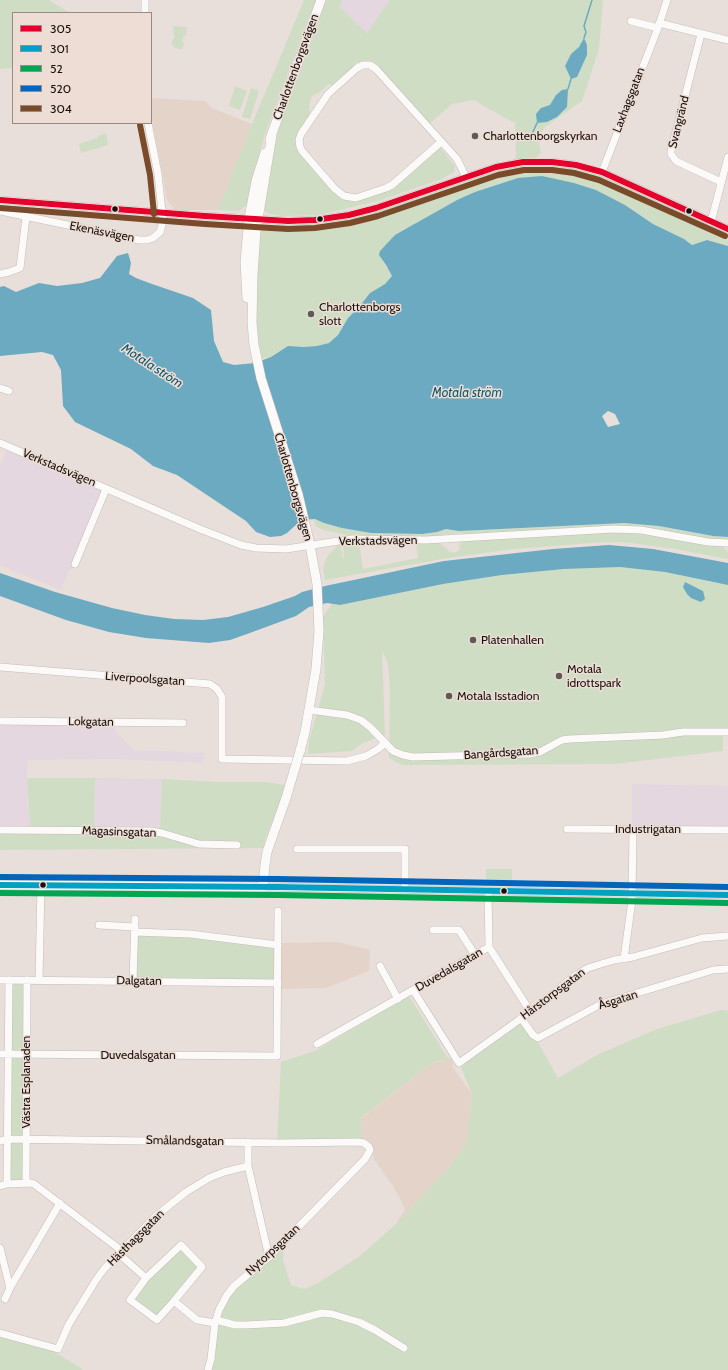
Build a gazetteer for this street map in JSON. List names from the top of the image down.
{
  "streets": {
    "main road": ["Charlottenborgsvägen"],
    "street": [
      "Laxhagsgatan",
      "Svangränd",
      "Ekenäsvägen",
      "Verkstadsvägen",
      "Liverpoolsgatan",
      "Lokgatan",
      "Bangårdsgatan",
      "Industrigatan",
      "Magasinsgatan",
      "Duvedalsgatan",
      "Dalgatan",
      "Hårstorpsgatan",
      "Åsgatan",
      "Västra Esplanaden",
      "Smålandsgatan",
      "Hästhagsgatan",
      "Nytorpsgatan"
    ]
  },
  "crossings": [
    ["Charlottenborgsvägen", "Verkstadsvägen"],
    ["Charlottenborgsvägen", "Bangårdsgatan"],
    ["Liverpoolsgatan", "Bangårdsgatan"],
    ["Duvedalsgatan", "Dalgatan"],
    ["Duvedalsgatan", "Hårstorpsgatan"],
    ["Duvedalsgatan", "Västra Esplanaden"],
    ["Dalgatan", "Västra Esplanaden"],
    ["Hårstorpsgatan", "Åsgatan"],
    ["Västra Esplanaden", "Smålandsgatan"],
    ["Smålandsgatan", "Nytorpsgatan"]
  ],
  "water": ["Motala ström"],
  "places": [
    "Charlottenborgskyrkan",
    "Charlottenborgs slott",
    "Platenhallen",
    "Motala idrottspark",
    "Motala Isstadion"
  ],
  "lines": [
    "transit line 304",
    "transit line 305",
    "transit line 520",
    "transit line 301",
    "transit line 52"
  ],
  "legend": [
    "305",
    "301",
    "52",
    "520",
    "304"
  ]
}
